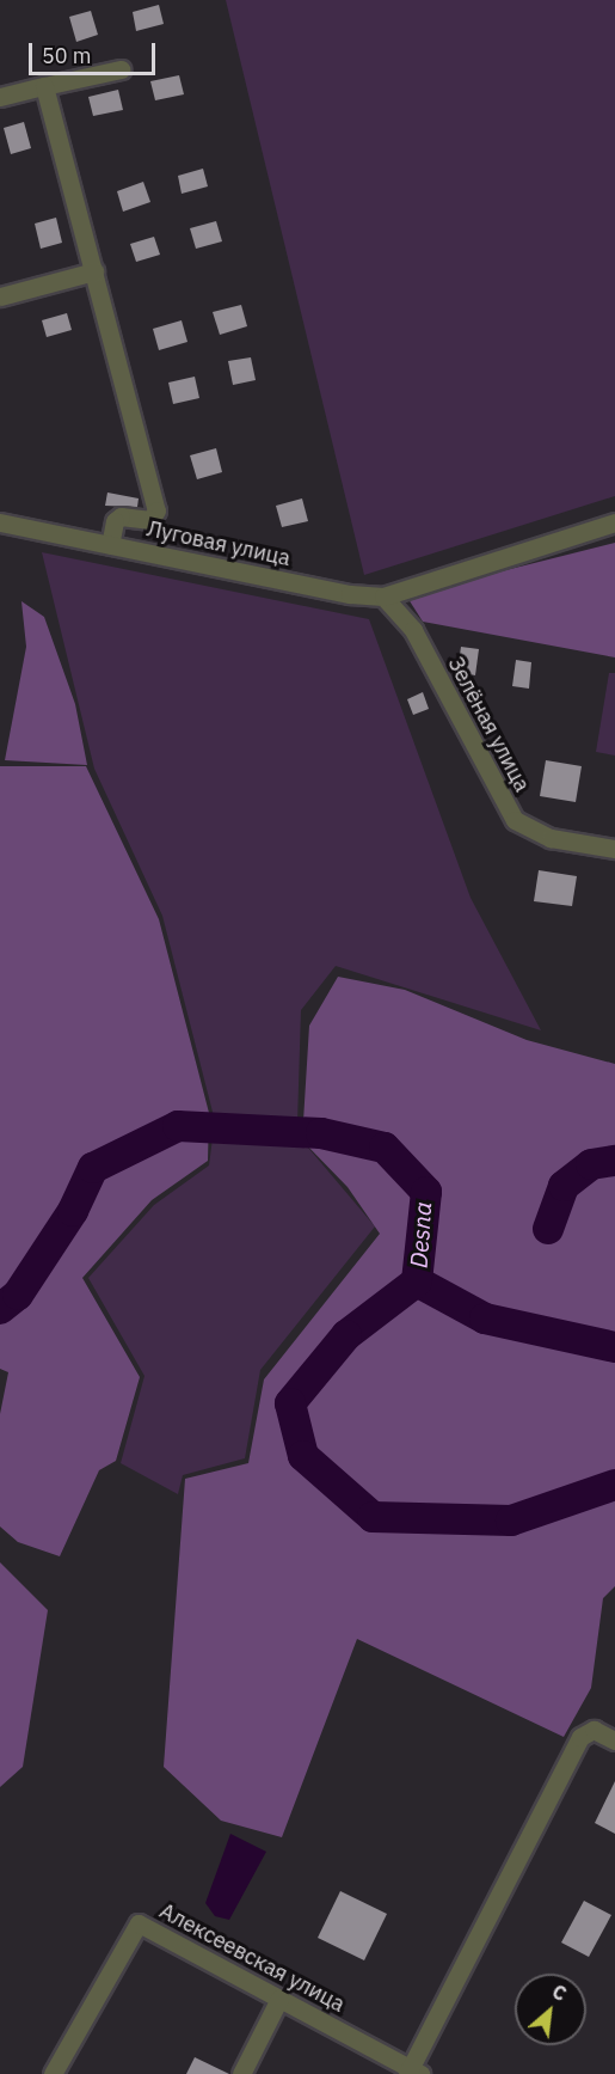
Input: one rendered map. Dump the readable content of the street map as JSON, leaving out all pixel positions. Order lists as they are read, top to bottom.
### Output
{
  "streets": {
    "street": ["Луговая улица", "Зелёная улица", "Алексеевская улица"]
  },
  "crossings": [
    ["Луговая улица", "Зелёная улица"]
  ],
  "water": ["Desna"],
  "scale_bar": "50 m",
  "north": "top right"
}
